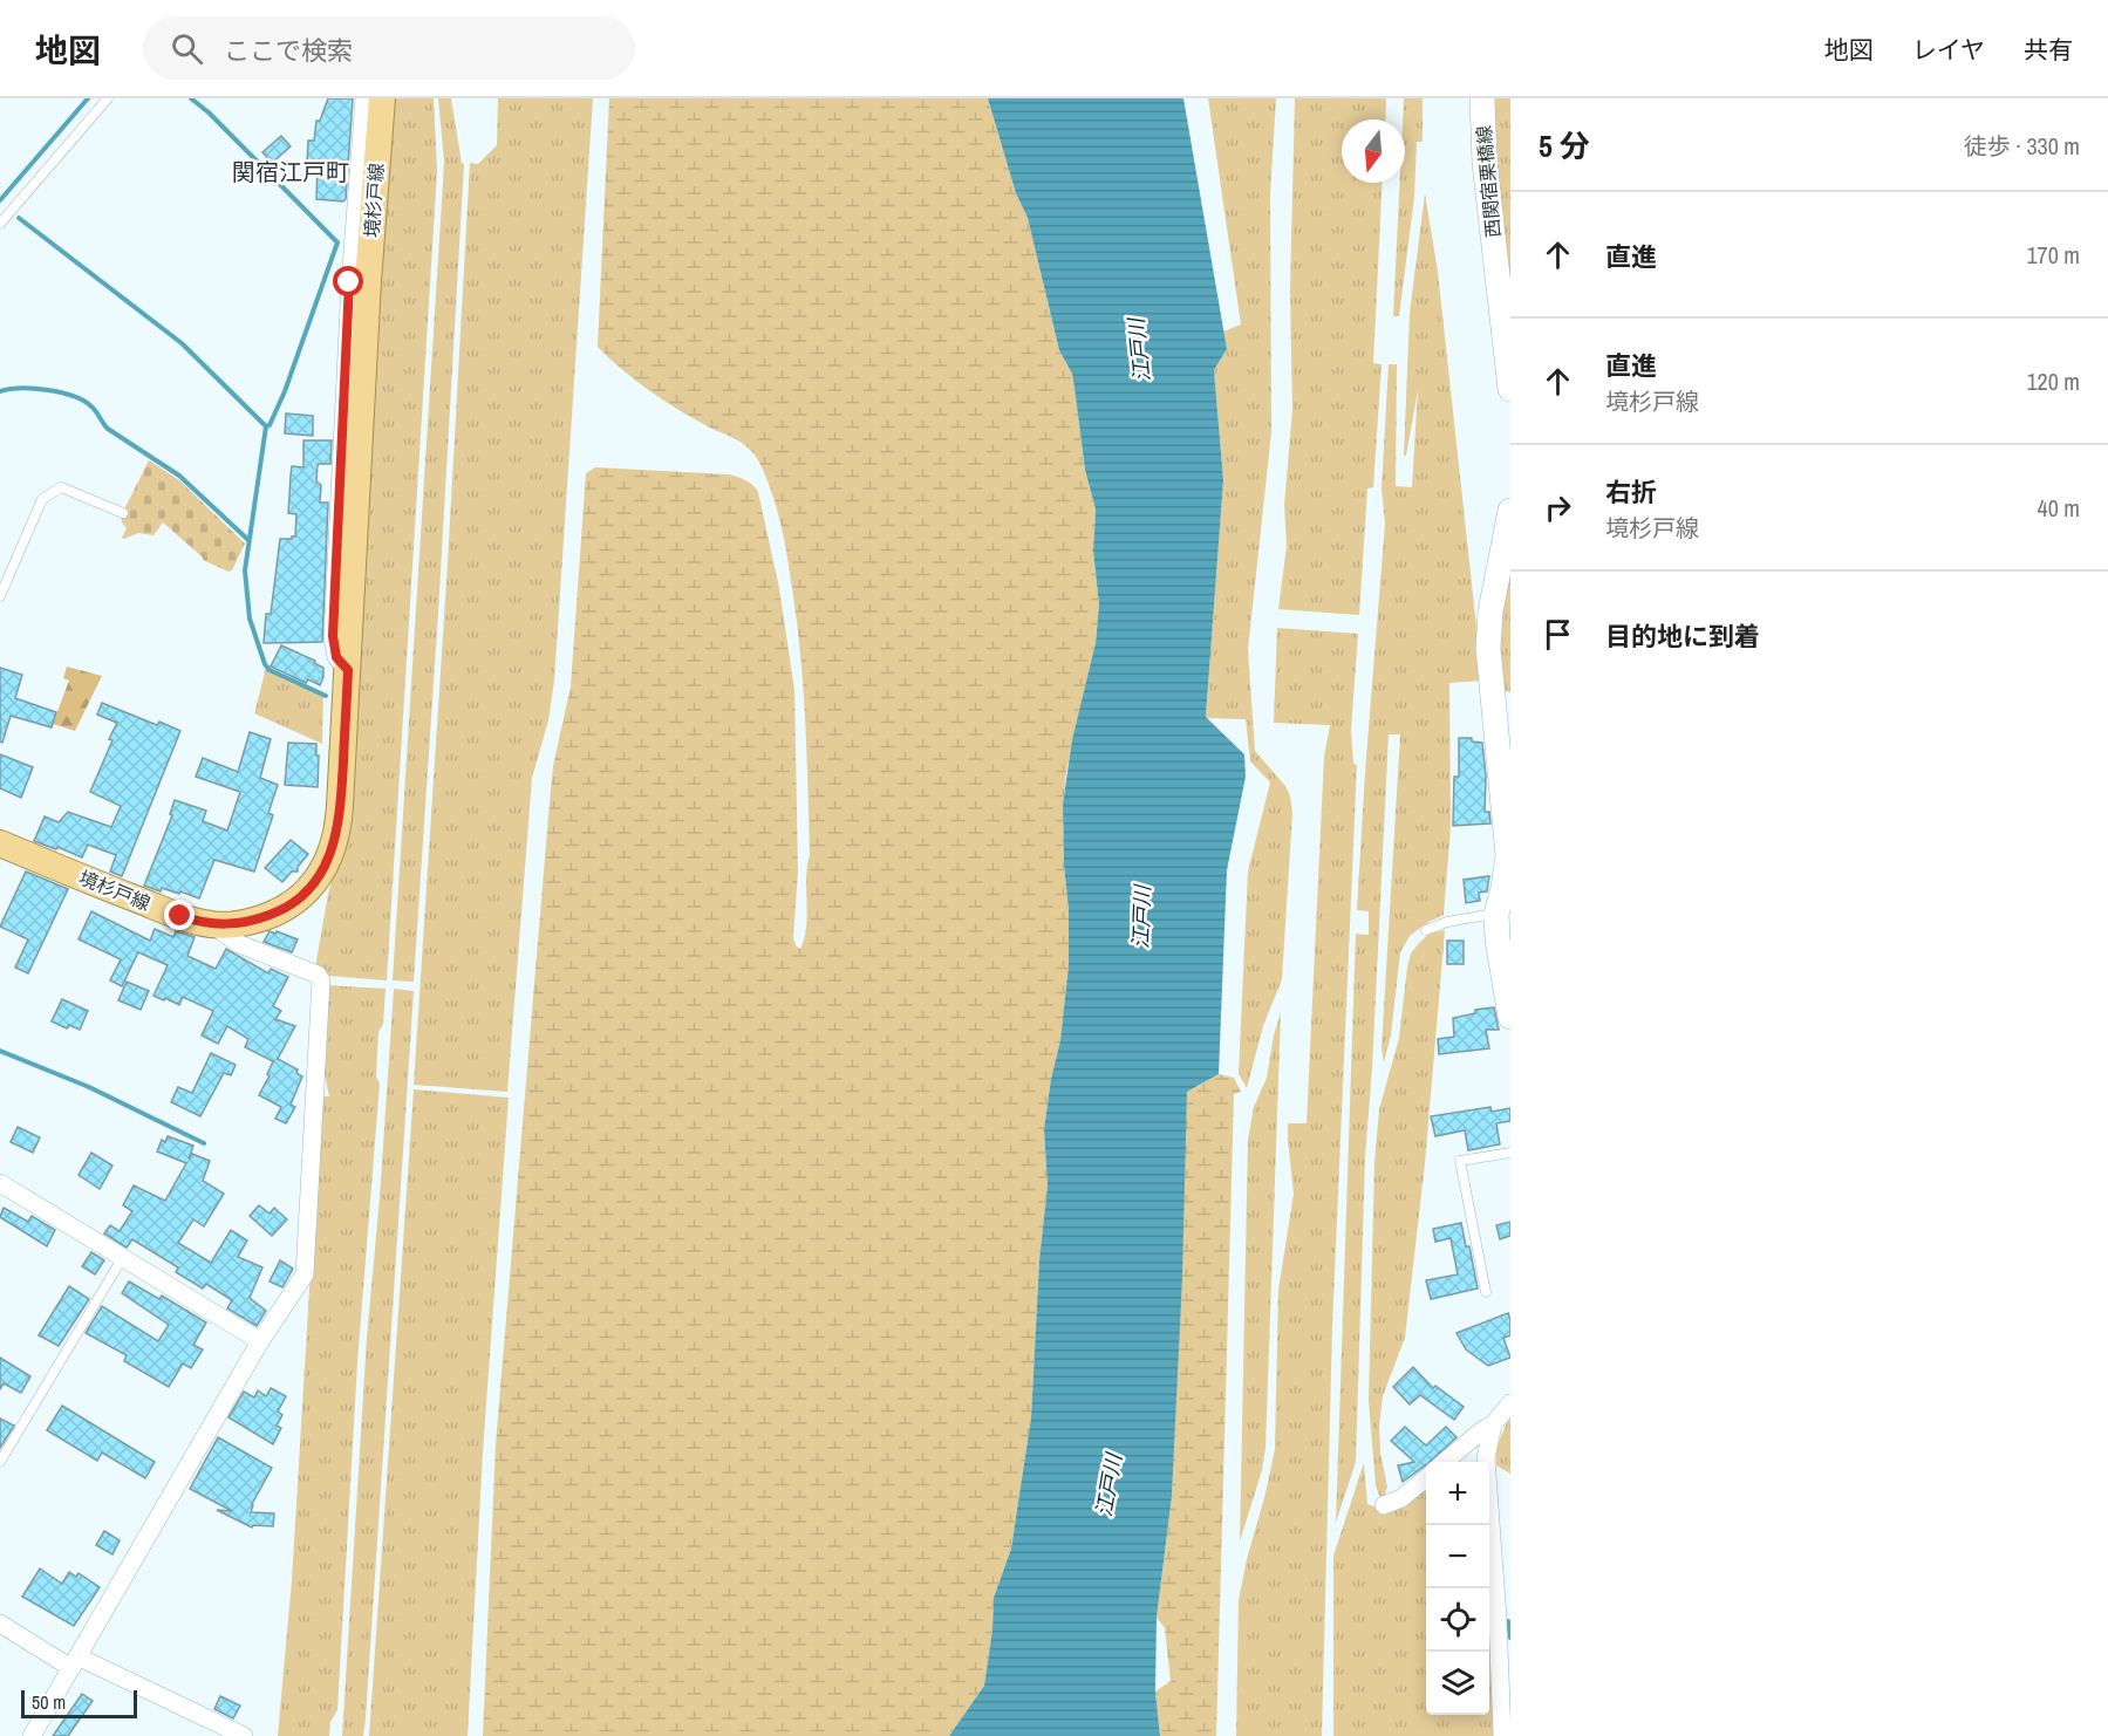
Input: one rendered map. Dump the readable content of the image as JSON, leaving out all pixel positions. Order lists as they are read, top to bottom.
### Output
{
  "streets": {
    "main road": ["西関宿栗橋線", "境杉戸線"]
  },
  "districts": ["関宿江戸町"],
  "water": ["江戸川"],
  "scale_bar": "50 m",
  "north": "bottom",
  "page": {
    "header": "地図",
    "search": "ここで検索",
    "nav": ["地図", "レイヤ", "共有"],
    "heading": ["5 分", "徒歩 · 330 m"],
    "list": [
      ["直進", "170 m"],
      ["直進", "境杉戸線", "120 m"],
      ["右折", "境杉戸線", "40 m"],
      "目的地に到着"
    ],
    "map_buttons": ["+", "−"],
    "scale": "50 m"
  }
}
